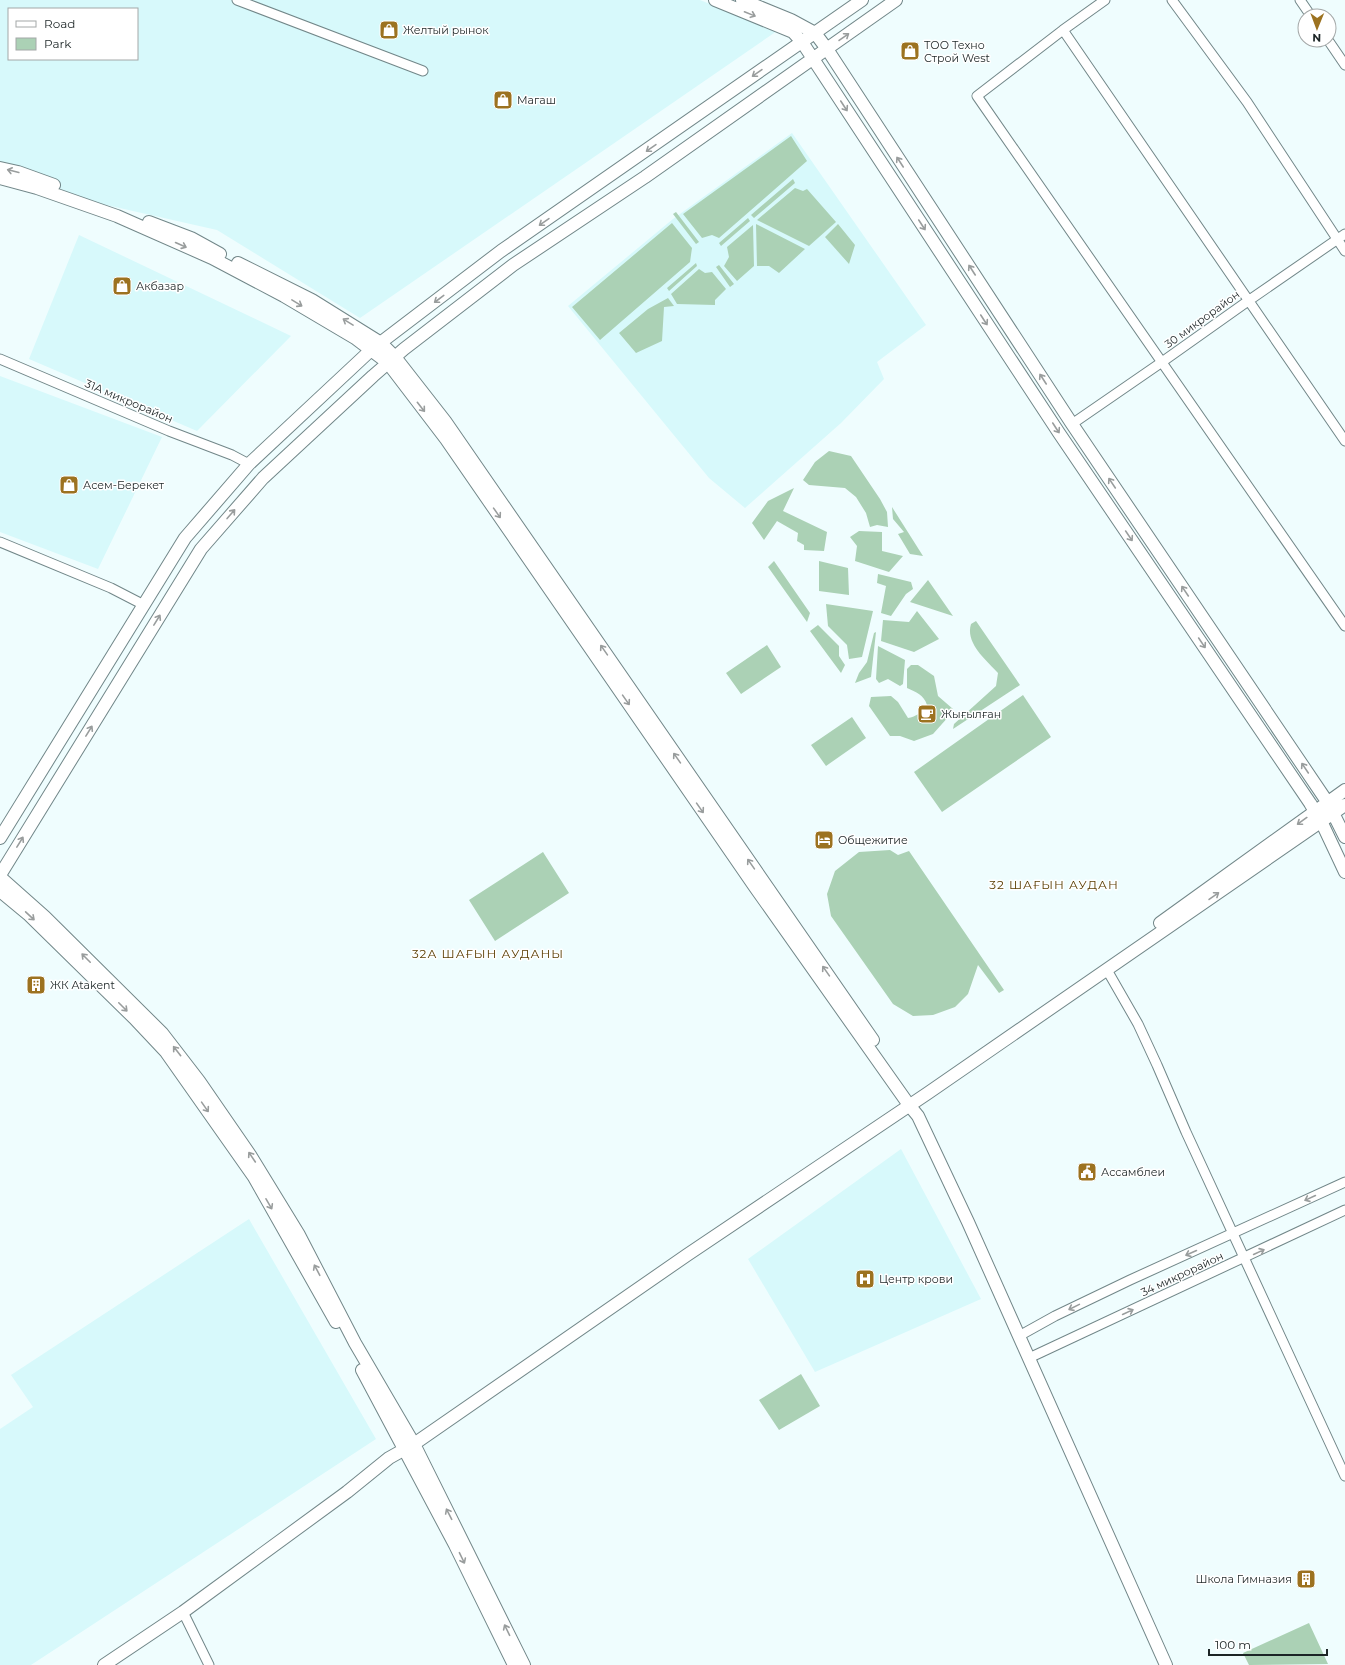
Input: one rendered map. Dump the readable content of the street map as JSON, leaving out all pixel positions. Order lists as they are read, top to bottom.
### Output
{
  "streets": {
    "street": ["30 микрорайон", "31А микрорайон", "34 микрорайон"]
  },
  "districts": ["32 ШАҒЫН АУДАН", "32А ШАҒЫН АУДАНЫ"],
  "places": {
    "shop": [
      "Желтый рынок",
      "ТОО Техно Строй West",
      "Магаш",
      "Акбазар",
      "Асем-Берекет"
    ],
    "cafe": ["Жығылған"],
    "hotel": ["Общежитие"],
    "building": ["ЖК Atakent", "Школа Гимназия"],
    "public building": ["Ассамблеи"],
    "hospital": ["Центр крови"]
  },
  "legend": ["Road", "Park"],
  "scale_bar": "100 m",
  "north": "bottom"
}
